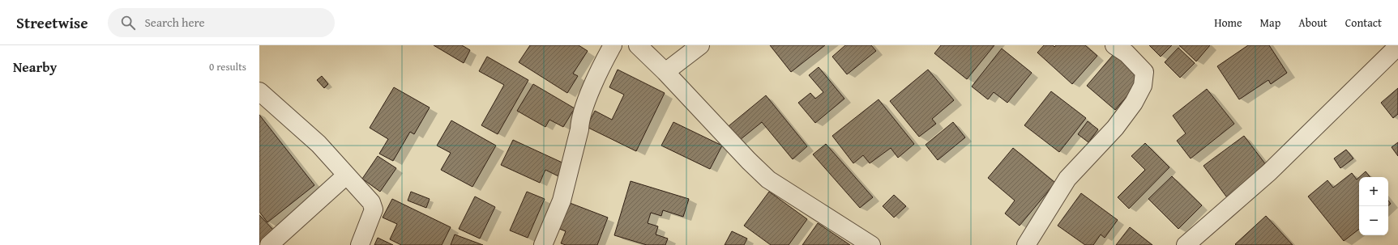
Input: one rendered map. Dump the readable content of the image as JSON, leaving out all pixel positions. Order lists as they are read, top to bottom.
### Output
{
  "page": {
    "header": "Streetwise",
    "search": "Search here",
    "nav": [
      "Home",
      "Map",
      "About",
      "Contact"
    ],
    "heading": ["Nearby", "0 results"],
    "map_buttons": ["+", "−"]
  }
}
